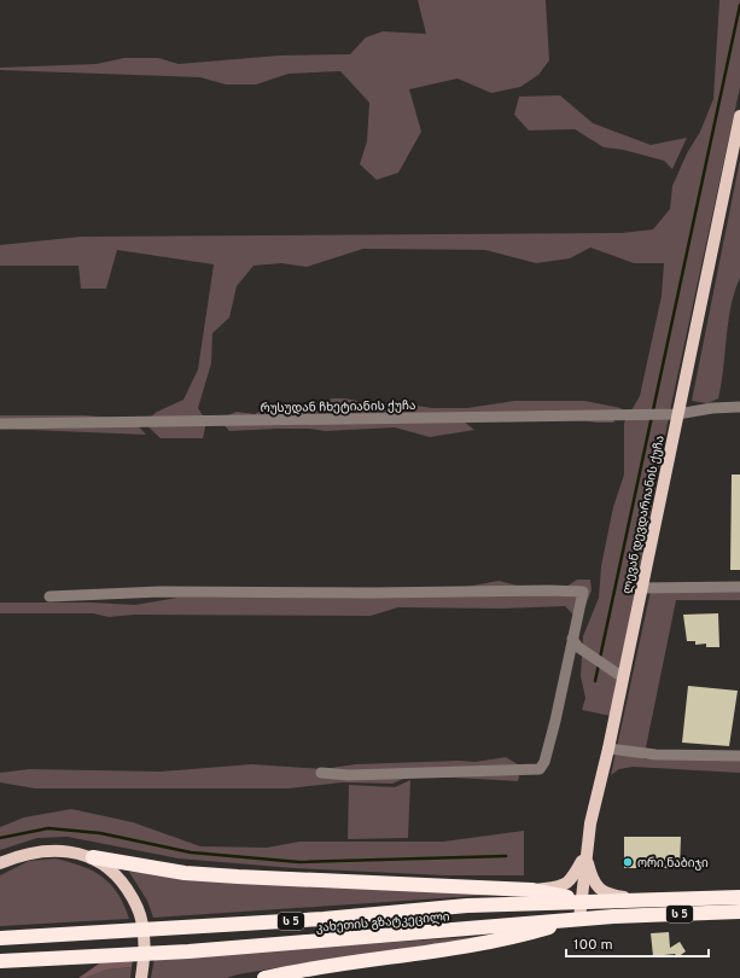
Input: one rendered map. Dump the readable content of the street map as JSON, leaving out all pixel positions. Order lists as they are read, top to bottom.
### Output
{
  "streets": {
    "highway": ["ს 5", "კახეთის გზატკეცილი"],
    "main road": ["ლევან დევდარიანის ქუჩა"],
    "street": ["რუსუდან ჩხეტიანის ქუჩა"]
  },
  "crossings": [
    ["რუსუდან ჩხეტიანის ქუჩა", "ლევან დევდარიანის ქუჩა"],
    ["ლევან დევდარიანის ქუჩა", "კახეთის გზატკეცილი"]
  ],
  "places": ["ორი ნაბიჯი"],
  "scale_bar": "100 m"
}
